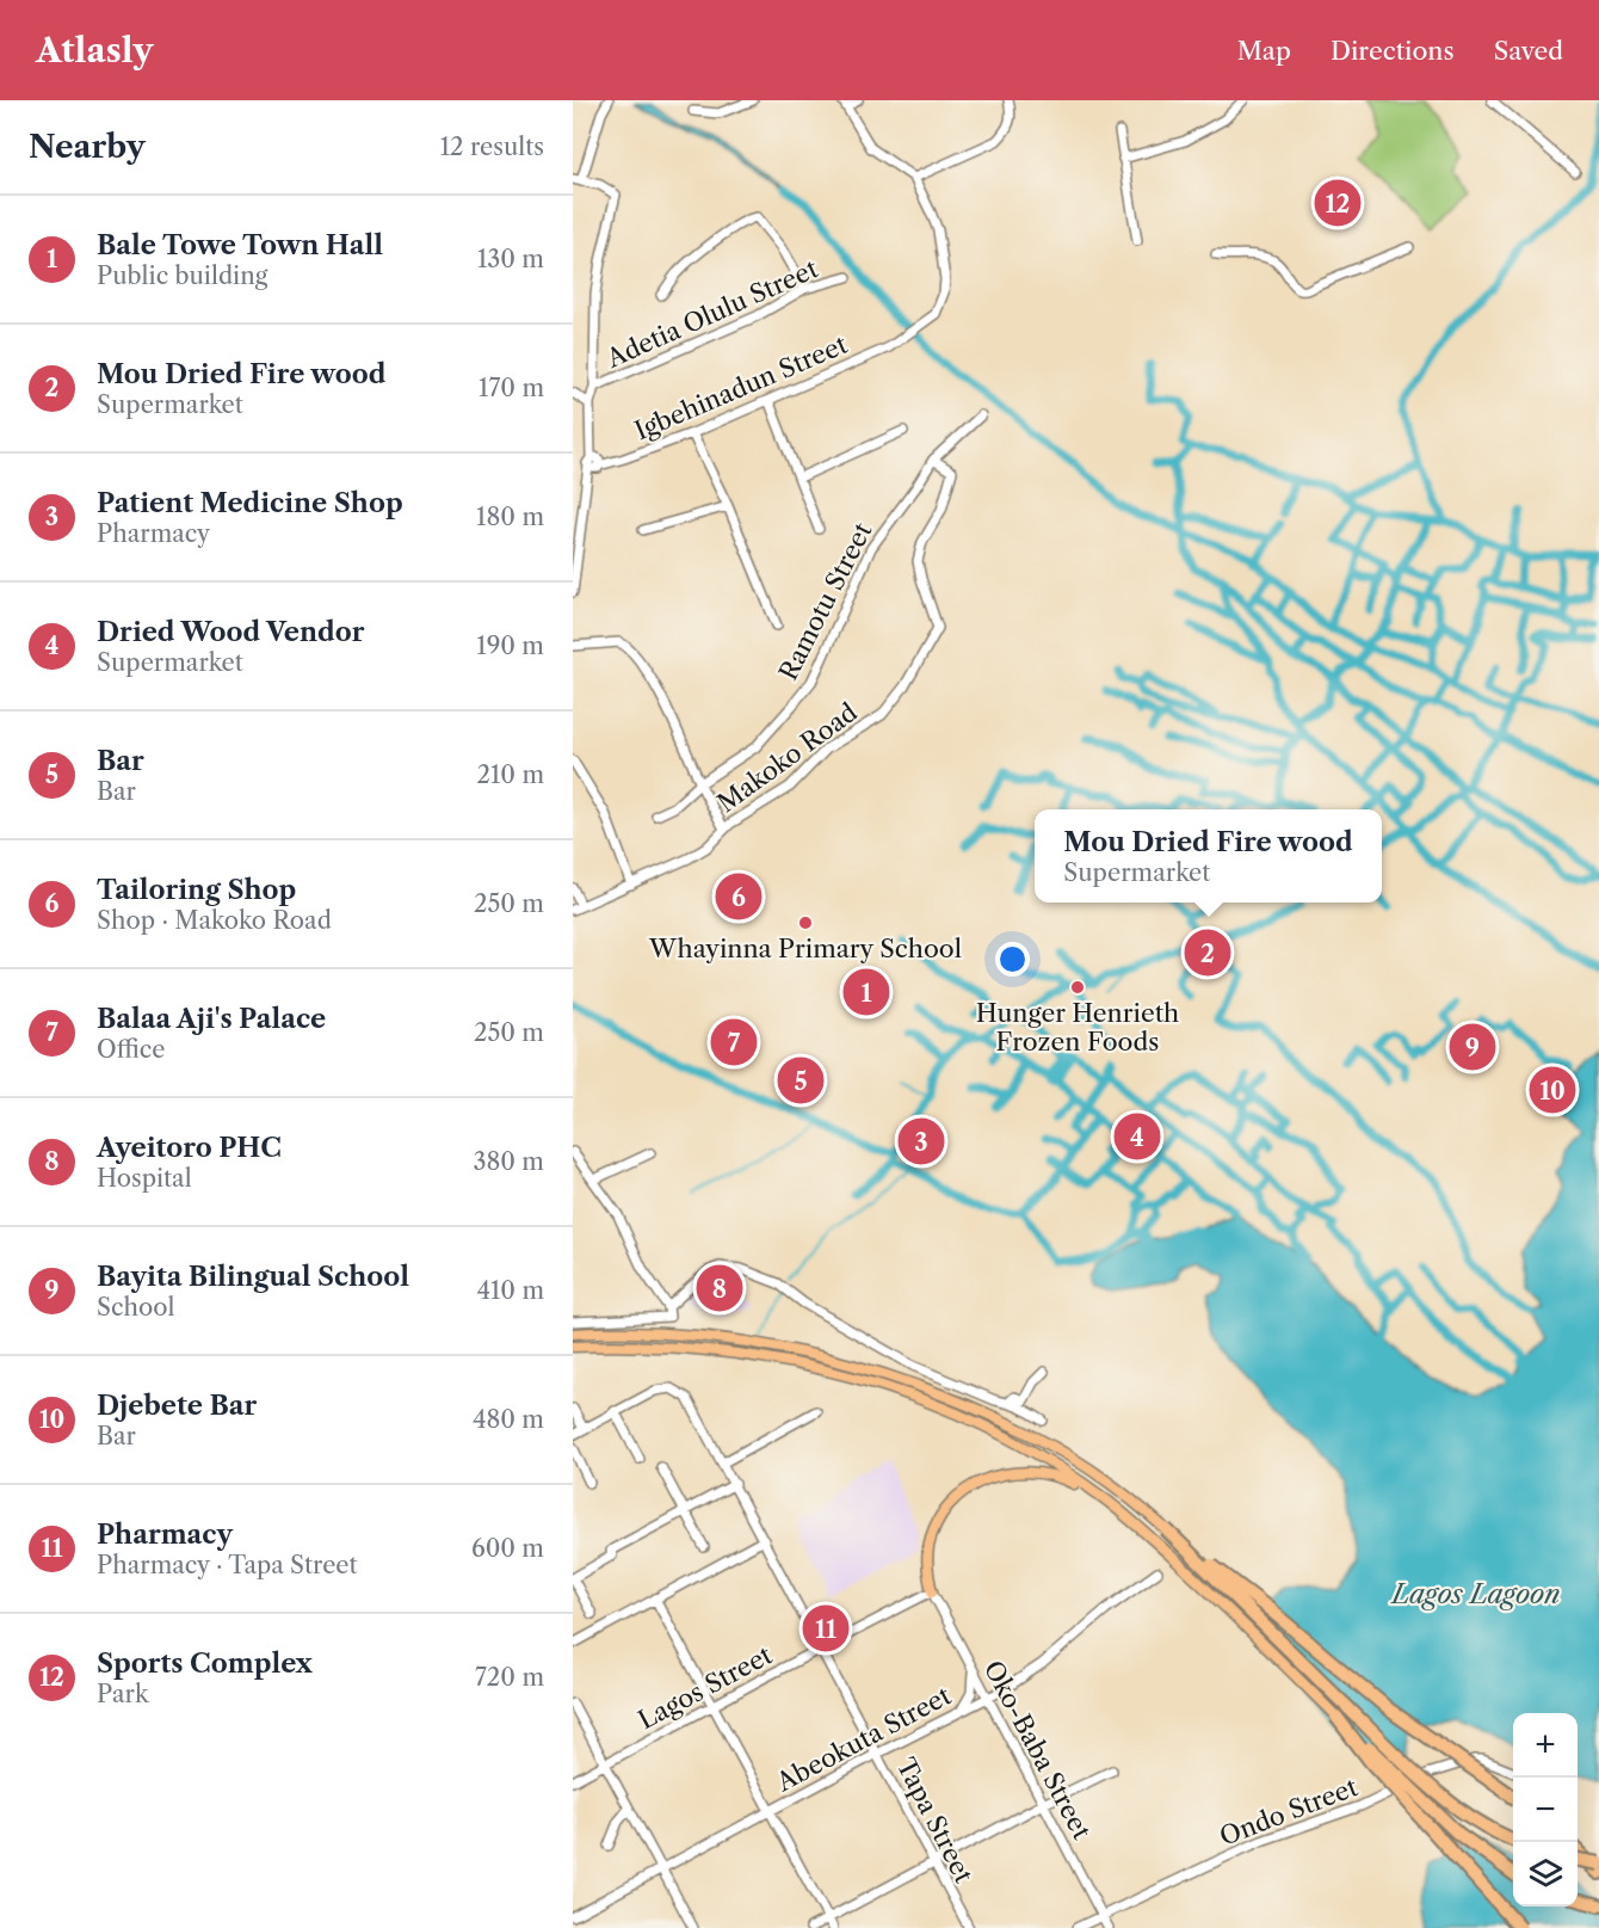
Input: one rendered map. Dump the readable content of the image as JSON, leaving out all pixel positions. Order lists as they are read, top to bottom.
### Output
{
  "streets": {
    "street": [
      "Adetia Olulu Street",
      "Igbehinadun Street",
      "Ramotu Street",
      "Makoko Road",
      "Lagos Street",
      "Abeokuta Street",
      "Oko-Baba Street",
      "Ondo Street",
      "Tapa Street"
    ]
  },
  "crossings": [
    ["Ramotu Street", "Makoko Road"],
    ["Lagos Street", "Oko-Baba Street"],
    ["Lagos Street", "Tapa Street"],
    ["Abeokuta Street", "Oko-Baba Street"],
    ["Abeokuta Street", "Tapa Street"],
    ["Oko-Baba Street", "Ondo Street"]
  ],
  "water": ["Lagos Lagoon"],
  "places": ["Whayinna Primary School", "Hunger Henrieth Frozen Foods"],
  "page": {
    "header": "Atlasly",
    "nav": ["Map", "Directions", "Saved"],
    "heading": ["Nearby", "12 results"],
    "pins": [
      "12",
      "6",
      "2",
      "1",
      "7",
      "9",
      "5",
      "10",
      "4",
      "3",
      "8",
      "11"
    ],
    "list": [
      {
        "mark": "1",
        "name": "Bale Towe Town Hall",
        "note": "Public building",
        "value": "130 m"
      },
      {
        "mark": "2",
        "name": "Mou Dried Fire wood",
        "note": "Supermarket",
        "value": "170 m"
      },
      {
        "mark": "3",
        "name": "Patient Medicine Shop",
        "note": "Pharmacy",
        "value": "180 m"
      },
      {
        "mark": "4",
        "name": "Dried Wood Vendor",
        "note": "Supermarket",
        "value": "190 m"
      },
      {
        "mark": "5",
        "name": "Bar",
        "note": "Bar",
        "value": "210 m"
      },
      {
        "mark": "6",
        "name": "Tailoring Shop",
        "note": "Shop · Makoko Road",
        "value": "250 m"
      },
      {
        "mark": "7",
        "name": "Balaa Aji's Palace",
        "note": "Office",
        "value": "250 m"
      },
      {
        "mark": "8",
        "name": "Ayeitoro PHC",
        "note": "Hospital",
        "value": "380 m"
      },
      {
        "mark": "9",
        "name": "Bayita Bilingual School",
        "note": "School",
        "value": "410 m"
      },
      {
        "mark": "10",
        "name": "Djebete Bar",
        "note": "Bar",
        "value": "480 m"
      },
      {
        "mark": "11",
        "name": "Pharmacy",
        "note": "Pharmacy · Tapa Street",
        "value": "600 m"
      },
      {
        "mark": "12",
        "name": "Sports Complex",
        "note": "Park",
        "value": "720 m"
      }
    ],
    "popup": ["Mou Dried Fire wood", "Supermarket"],
    "map_buttons": ["+", "−"]
  }
}
